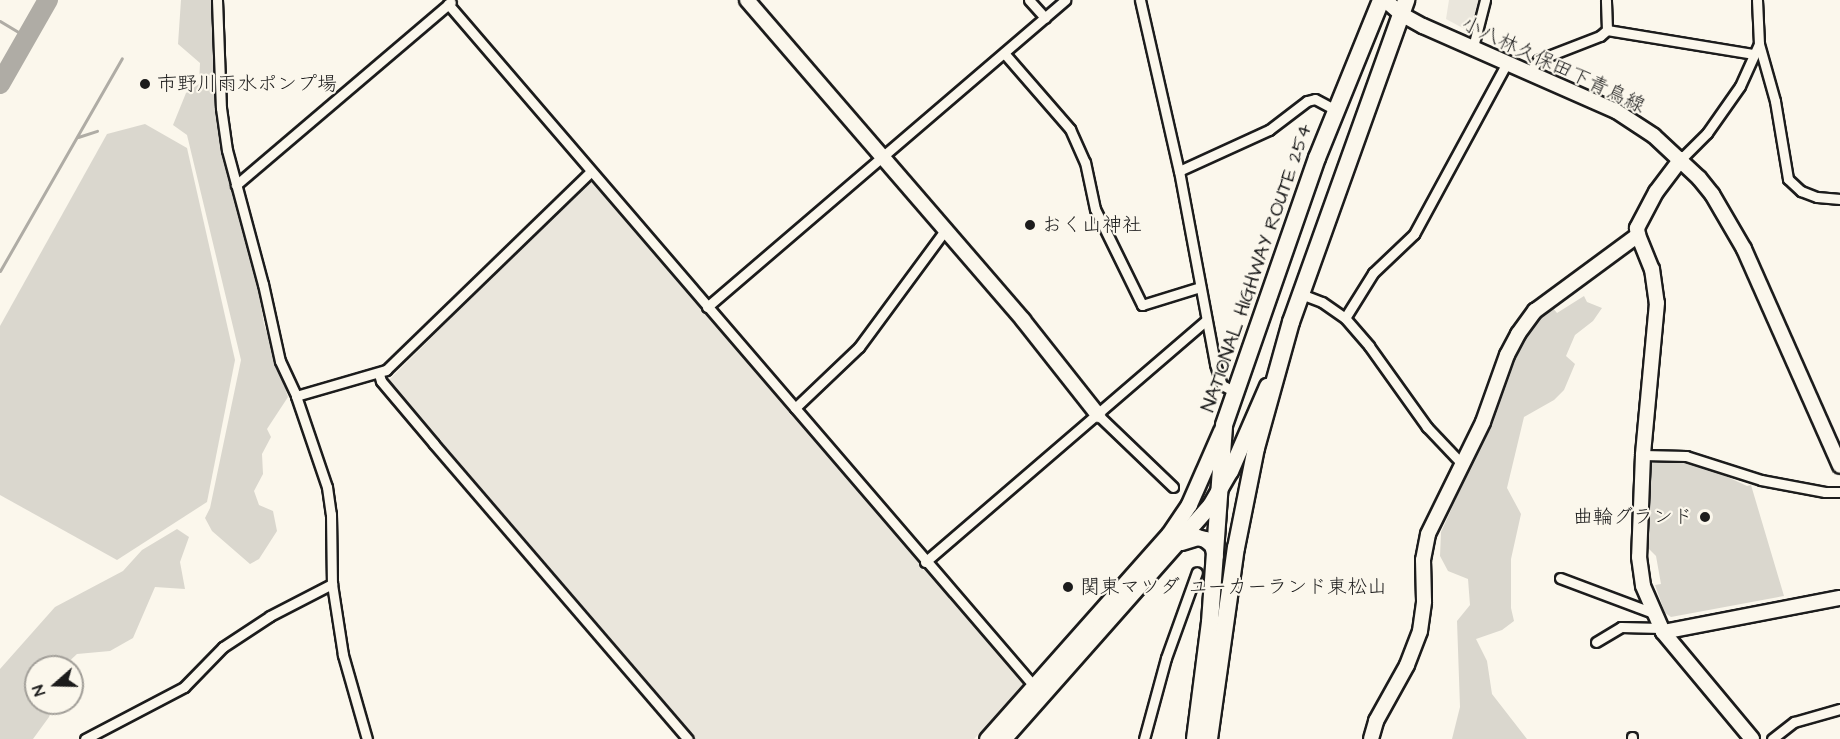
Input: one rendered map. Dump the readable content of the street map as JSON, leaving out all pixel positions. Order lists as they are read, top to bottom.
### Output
{
  "streets": {
    "highway": ["NATIONAL HIGHWAY ROUTE 254"],
    "street": ["小八林久保田下青鳥線"]
  },
  "crossings": [
    ["小八林久保田下青鳥線", "NATIONAL HIGHWAY ROUTE 254"]
  ],
  "places": [
    "市野川雨水ポンプ場",
    "おく山神社",
    "曲輪グランド",
    "関東マツダ ユーカーランド東松山"
  ],
  "north": "left"
}
